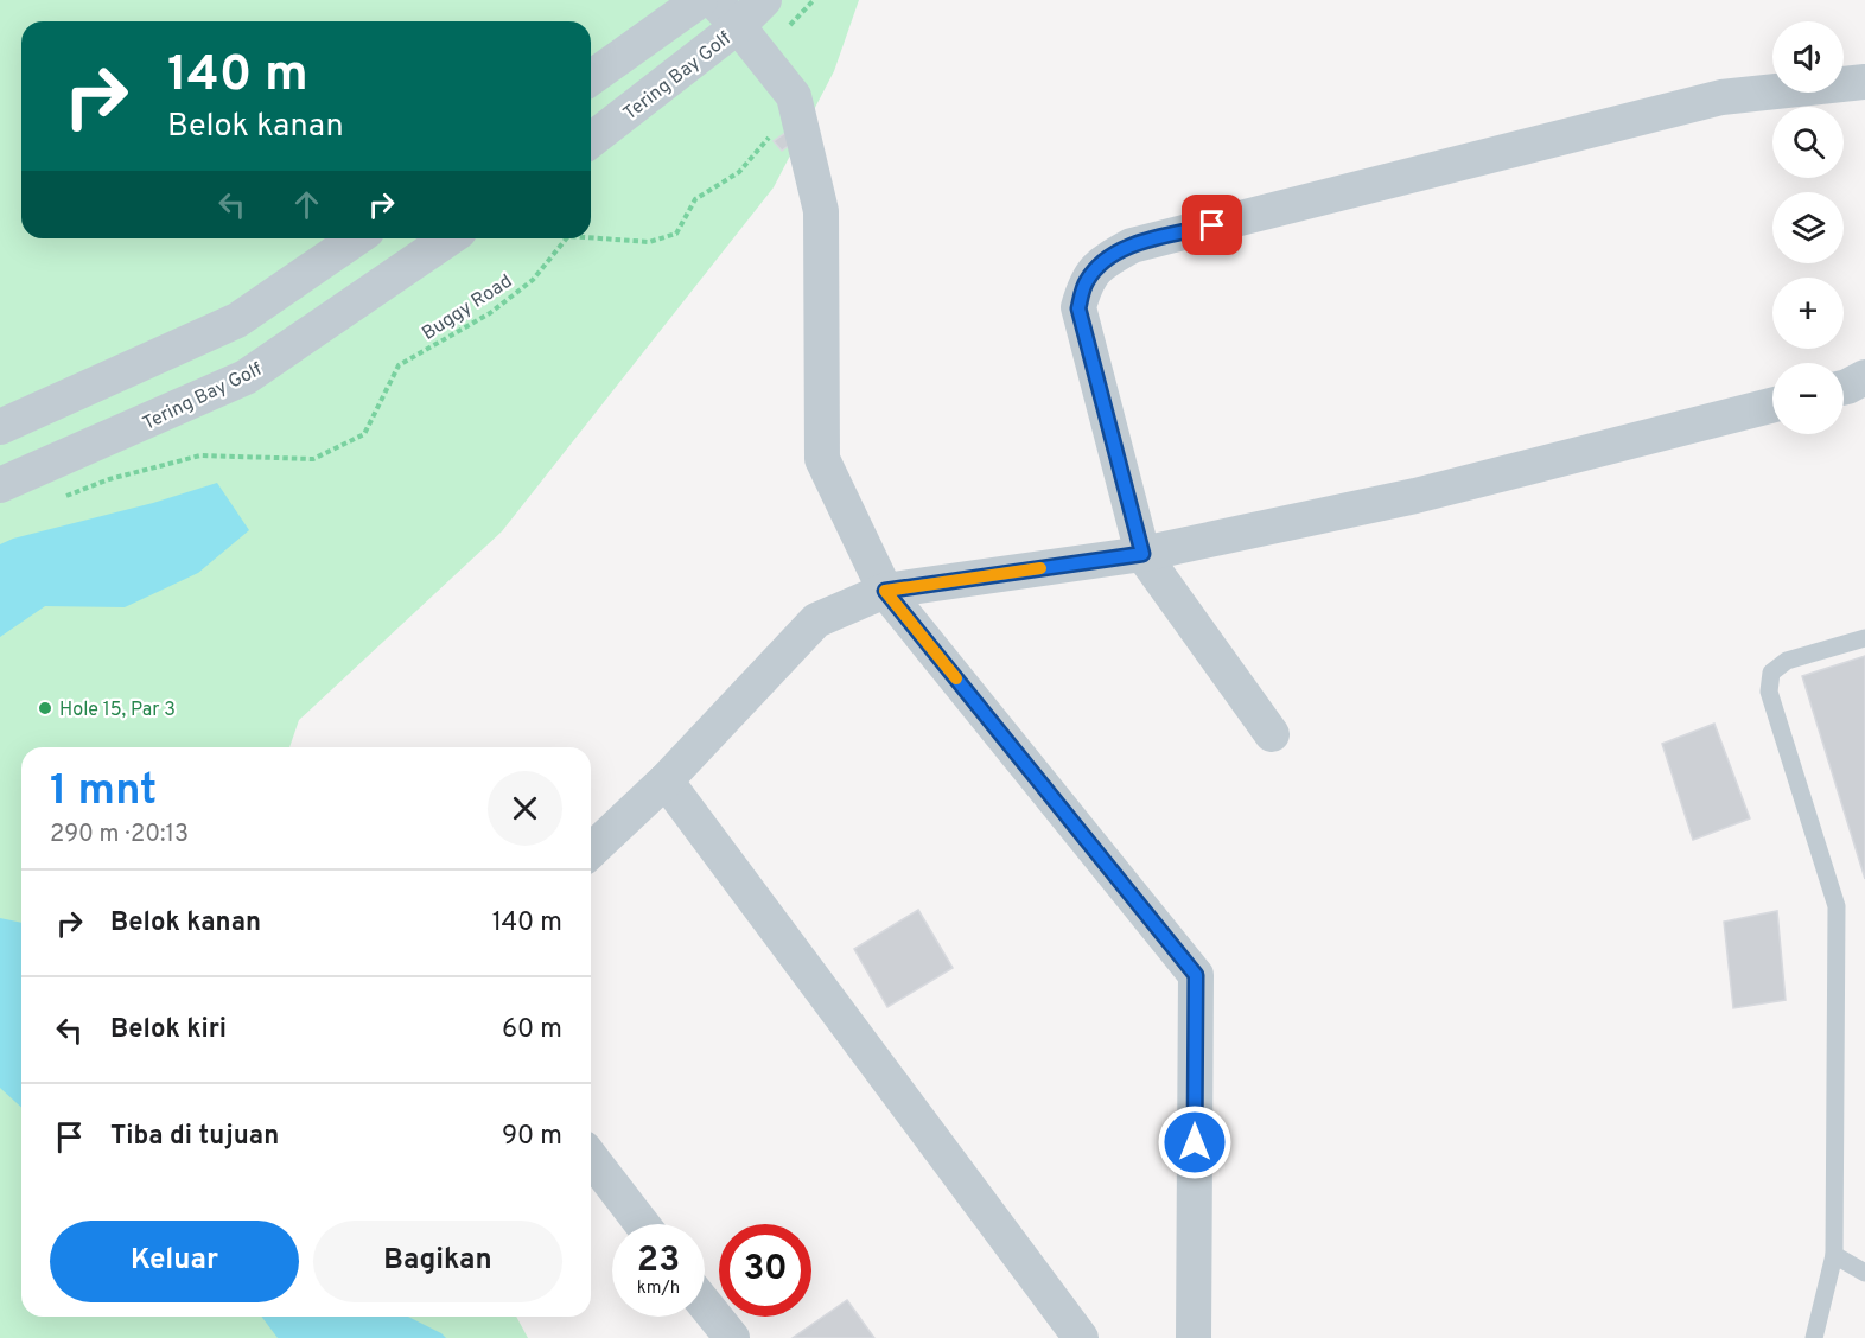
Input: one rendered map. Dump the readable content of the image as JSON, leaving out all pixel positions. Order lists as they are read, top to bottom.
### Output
{
  "streets": {
    "street": ["Tering Bay Golf"],
    "path": ["Buggy Road"]
  },
  "places": ["Hole 15, Par 3"],
  "page": {
    "map_buttons": ["+", "−"],
    "turn": ["140 m", "Belok kanan"],
    "heading": ["1 mnt", "290 m · 20:13"],
    "list": [
      {
        "name": "Belok kanan",
        "value": "140 m"
      },
      {
        "name": "Belok kiri",
        "value": "60 m"
      },
      {
        "name": "Tiba di tujuan",
        "value": "90 m"
      }
    ],
    "buttons": ["Keluar", "Bagikan"],
    "speed": "23 km/h",
    "limit": "30"
  }
}
